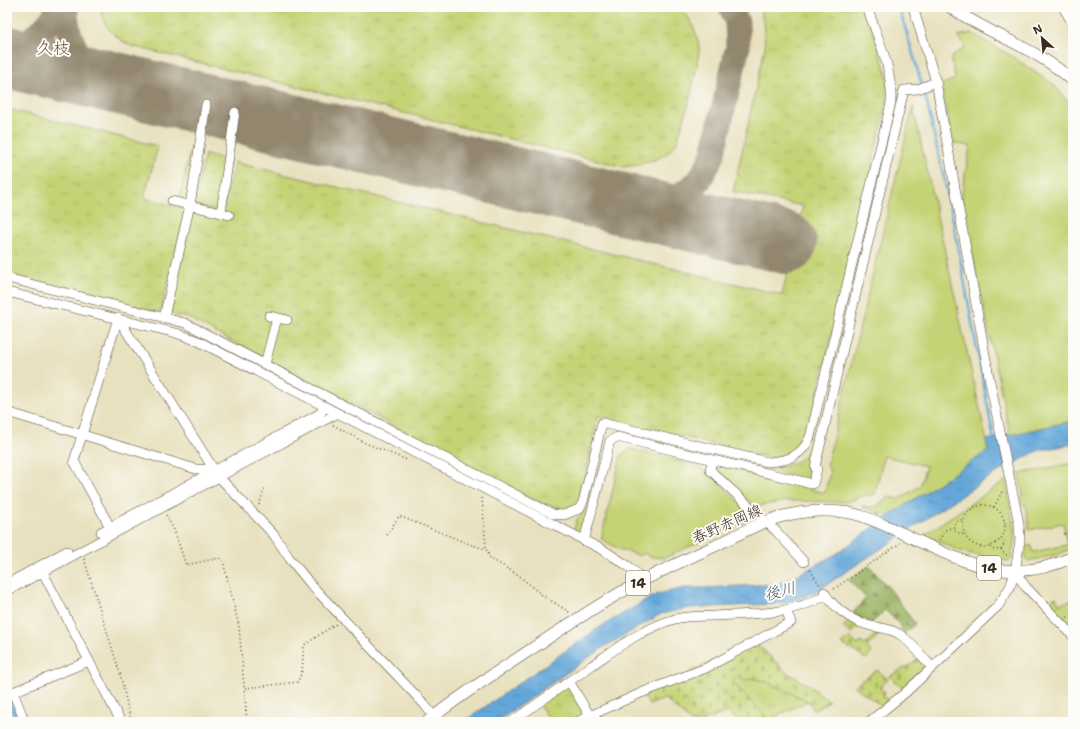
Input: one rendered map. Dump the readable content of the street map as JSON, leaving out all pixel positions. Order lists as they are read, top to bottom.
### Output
{
  "streets": {
    "main road": ["春野赤岡線", "14"]
  },
  "districts": ["久枝"],
  "water": ["後川"],
  "north": "top left"
}
